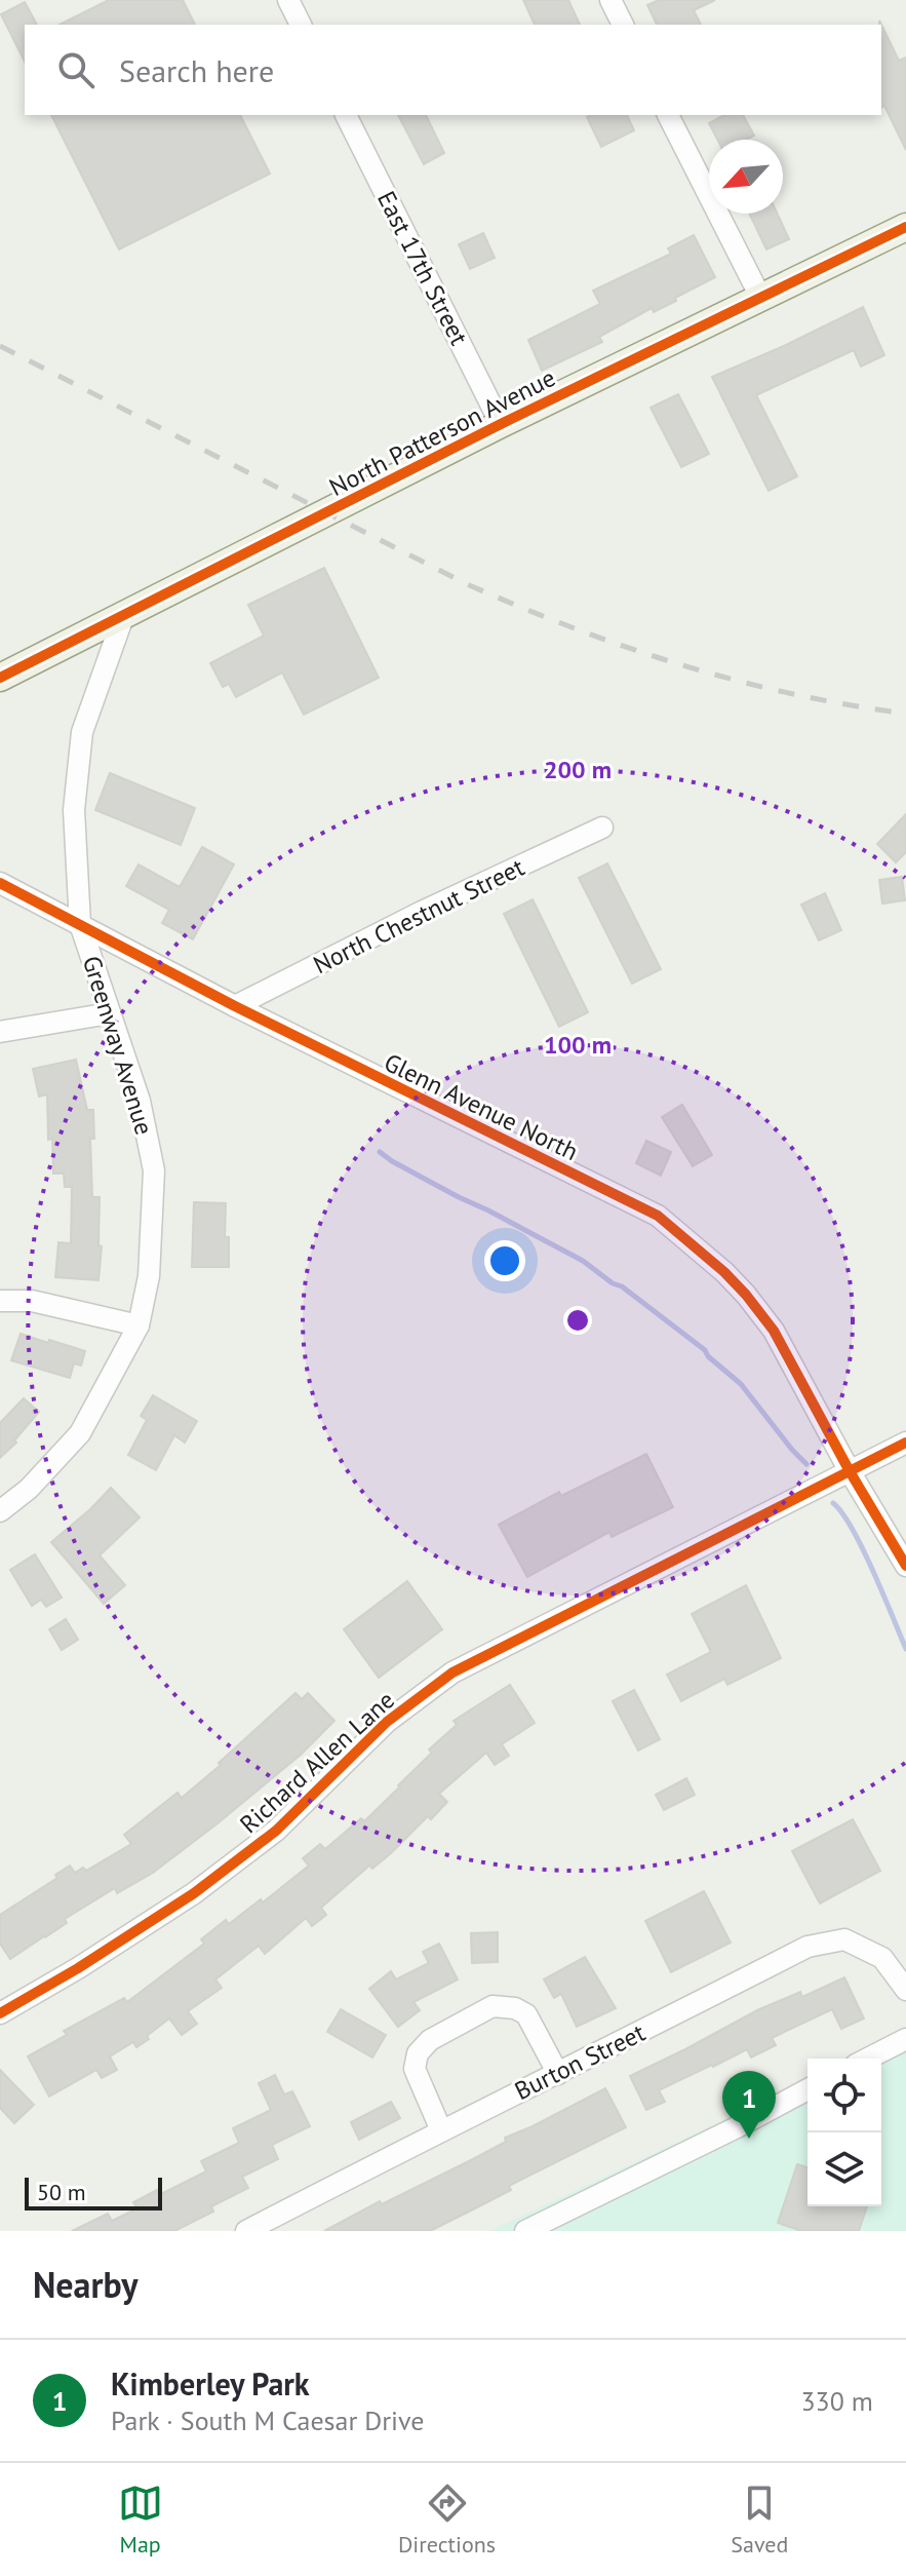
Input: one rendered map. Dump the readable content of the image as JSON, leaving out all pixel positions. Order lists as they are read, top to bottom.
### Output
{
  "streets": {
    "main road": ["North Patterson Avenue"],
    "street": [
      "East 17th Street",
      "North Chestnut Street",
      "Greenway Avenue",
      "Glenn Avenue North",
      "Richard Allen Lane",
      "Burton Street"
    ]
  },
  "crossings": [
    ["East 17th Street", "North Patterson Avenue"],
    ["North Patterson Avenue", "Greenway Avenue"],
    ["North Chestnut Street", "Glenn Avenue North"],
    ["Greenway Avenue", "Glenn Avenue North"],
    ["Glenn Avenue North", "Richard Allen Lane"]
  ],
  "scale_bar": "50 m",
  "north": "bottom left",
  "page": {
    "search": "Search here",
    "pins": "1",
    "scale": "50 m",
    "heading": "Nearby",
    "list": [
      {
        "mark": "1",
        "name": "Kimberley Park",
        "note": "Park · South M Caesar Drive",
        "value": "330 m"
      }
    ],
    "nav": ["Map", "Directions", "Saved"]
  },
  "rings": ["200 m", "100 m"]
}
